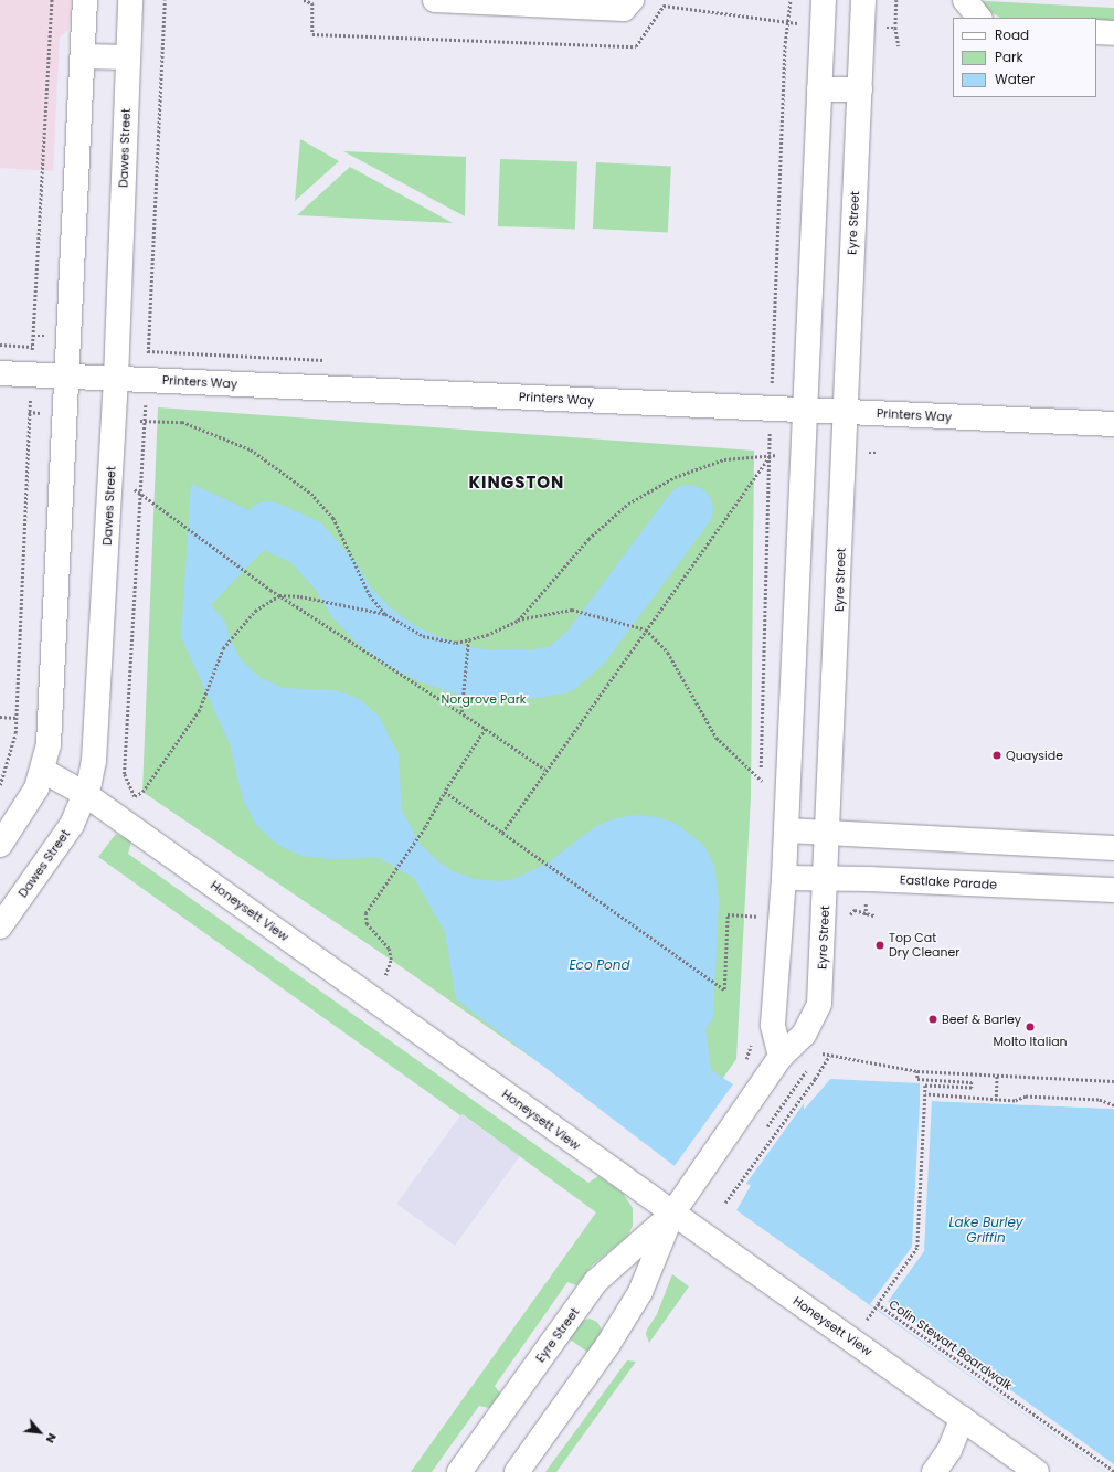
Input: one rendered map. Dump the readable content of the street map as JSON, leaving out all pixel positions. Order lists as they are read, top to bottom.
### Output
{
  "streets": {
    "street": [
      "Dawes Street",
      "Eyre Street",
      "Printers Way",
      "Eastlake Parade",
      "Honeysett View"
    ],
    "path": ["Colin Stewart Boardwalk"]
  },
  "crossings": [
    ["Dawes Street", "Printers Way"],
    ["Dawes Street", "Honeysett View"],
    ["Eyre Street", "Printers Way"],
    ["Eyre Street", "Eastlake Parade"],
    ["Eyre Street", "Honeysett View"]
  ],
  "districts": ["KINGSTON"],
  "water": ["Eco Pond", "Lake Burley Griffin"],
  "parks": ["Norgrove Park"],
  "places": [
    "Quayside",
    "Top Cat Dry Cleaner",
    "Beef & Barley",
    "Molto Italian"
  ],
  "legend": ["Road", "Park", "Water"],
  "north": "bottom right"
}
